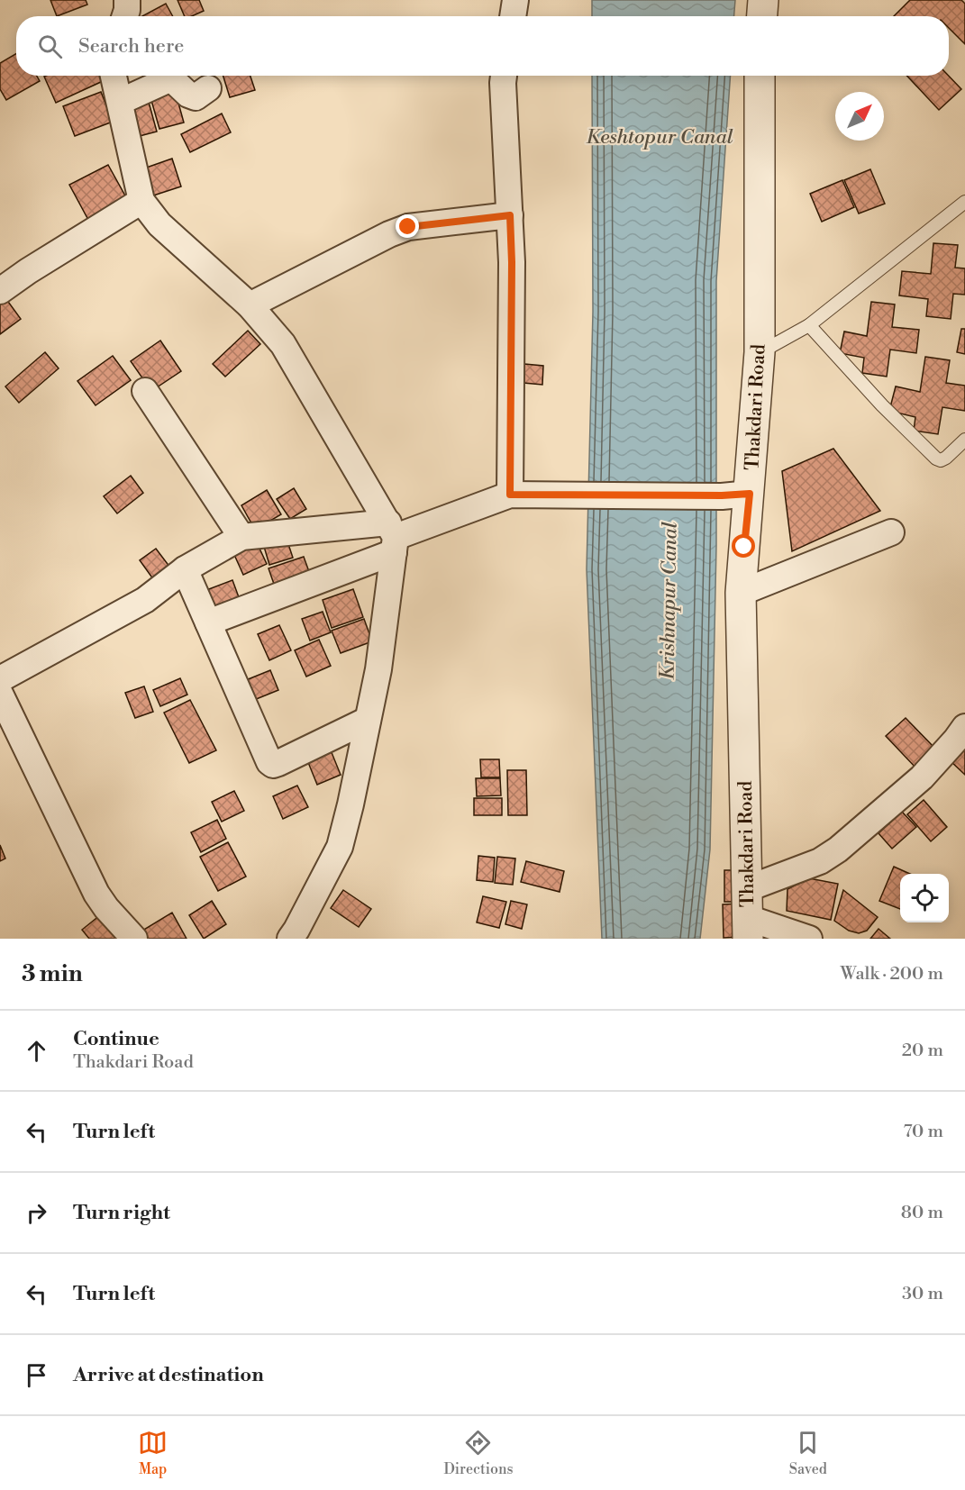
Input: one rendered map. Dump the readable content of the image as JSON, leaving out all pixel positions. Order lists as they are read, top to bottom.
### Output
{
  "streets": {
    "street": ["Thakdari Road"]
  },
  "water": ["Keshtopur Canal", "Krishnapur Canal"],
  "north": "top right",
  "page": {
    "search": "Search here",
    "heading": ["3 min", "Walk · 200 m"],
    "list": [
      ["Continue", "Thakdari Road", "20 m"],
      ["Turn left", "70 m"],
      ["Turn right", "80 m"],
      ["Turn left", "30 m"],
      "Arrive at destination"
    ],
    "nav": ["Map", "Directions", "Saved"]
  }
}
